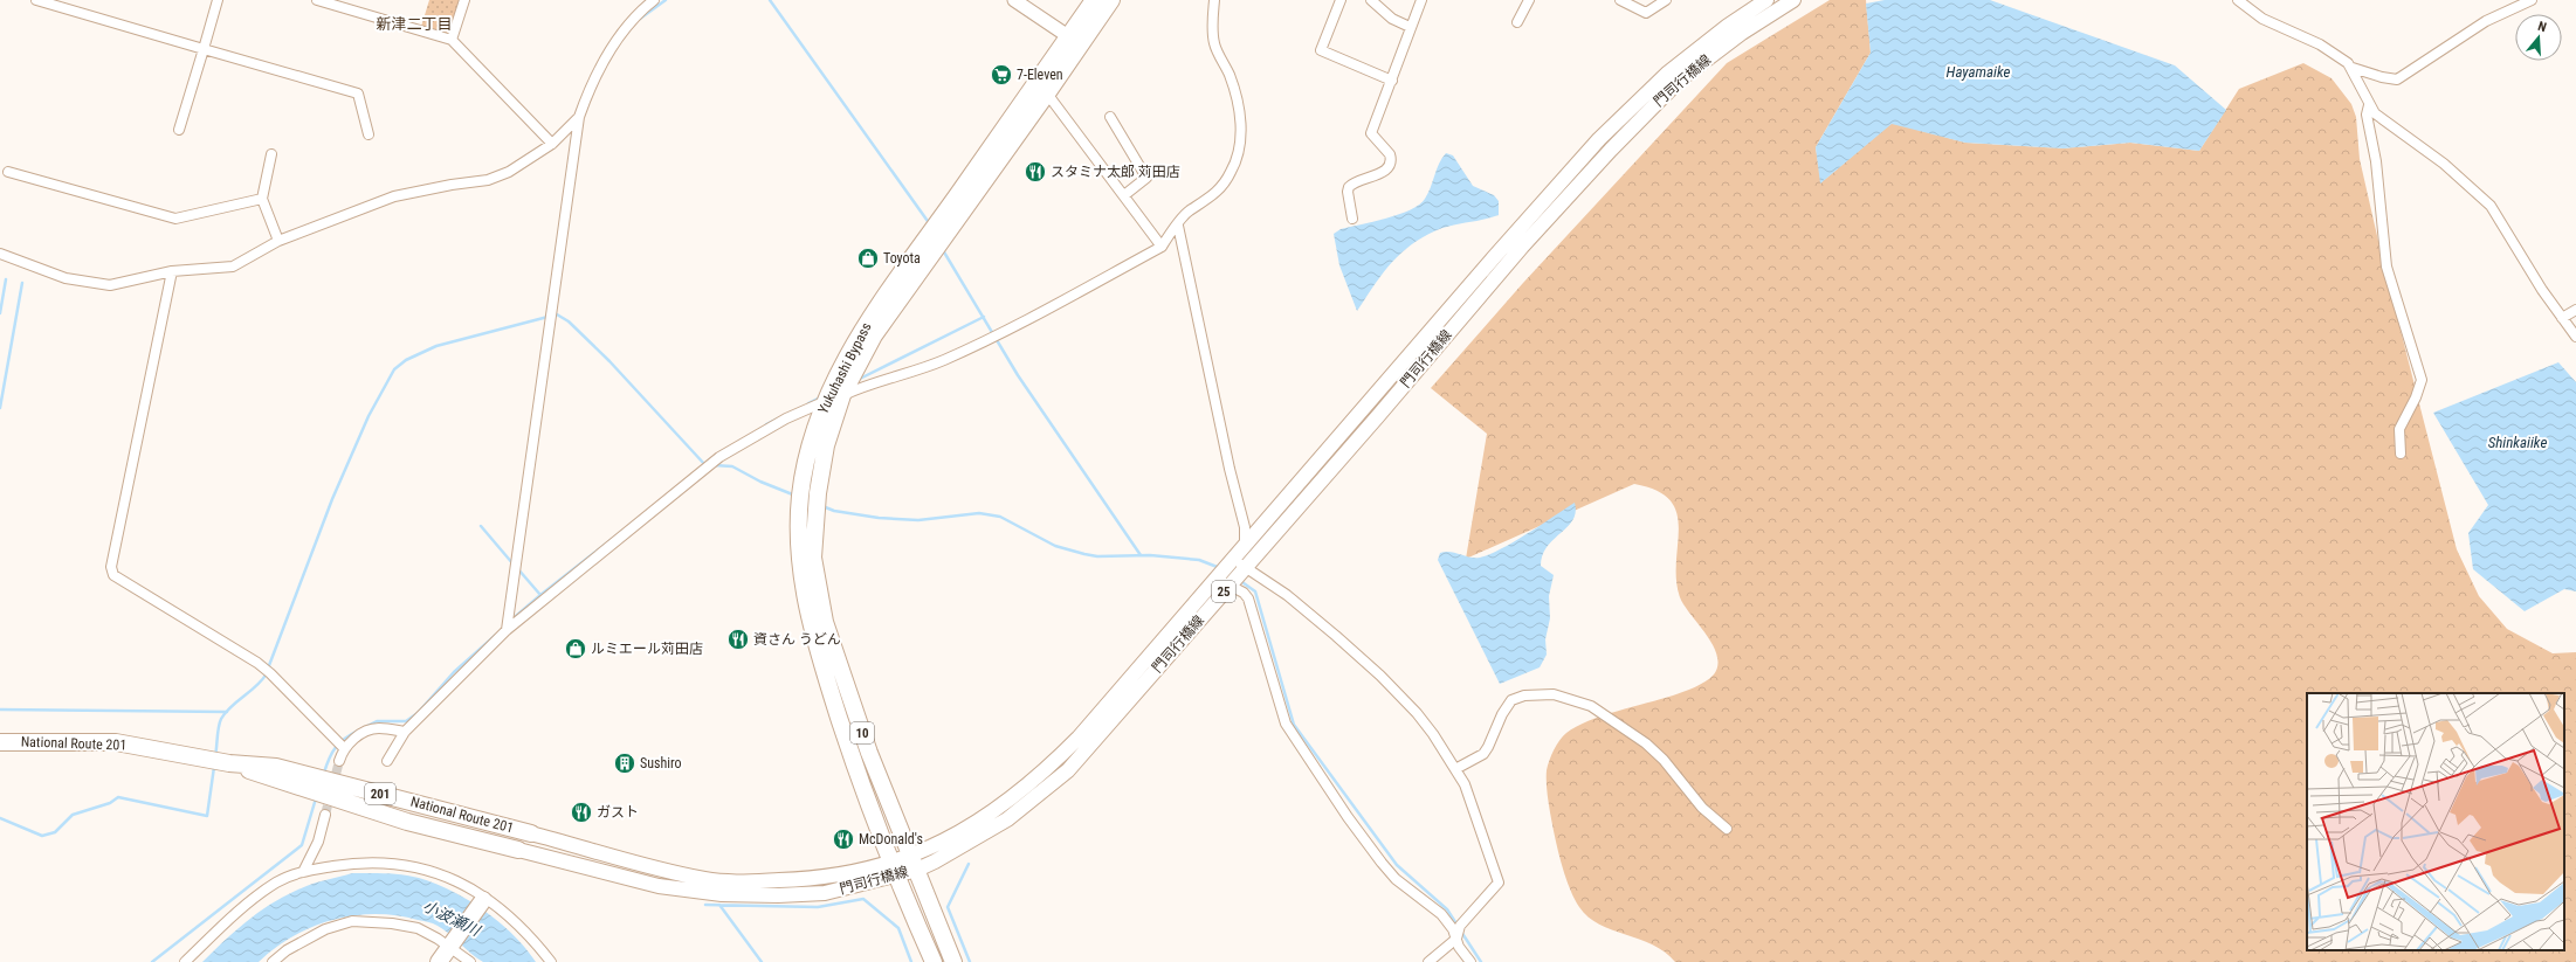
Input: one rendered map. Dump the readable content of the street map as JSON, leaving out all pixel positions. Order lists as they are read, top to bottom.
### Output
{
  "streets": {
    "highway": [
      "Yukuhashi Bypass",
      "10",
      "National Route 201",
      "201"
    ],
    "main road": ["門司行橋線", "25"]
  },
  "crossings": [
    ["門司行橋線", "Yukuhashi Bypass"],
    ["門司行橋線", "National Route 201"],
    ["Yukuhashi Bypass", "10"]
  ],
  "districts": ["新津二丁目"],
  "water": ["Hayamaike", "Shinkaiike", "小波瀬川"],
  "places": {
    "supermarket": ["7-Eleven"],
    "restaurant": [
      "スタミナ太郎 苅田店",
      "資さん うどん",
      "ガスト",
      "McDonald's"
    ],
    "shop": ["Toyota", "ルミエール苅田店"],
    "building": ["Sushiro"]
  },
  "north": "top"
}
